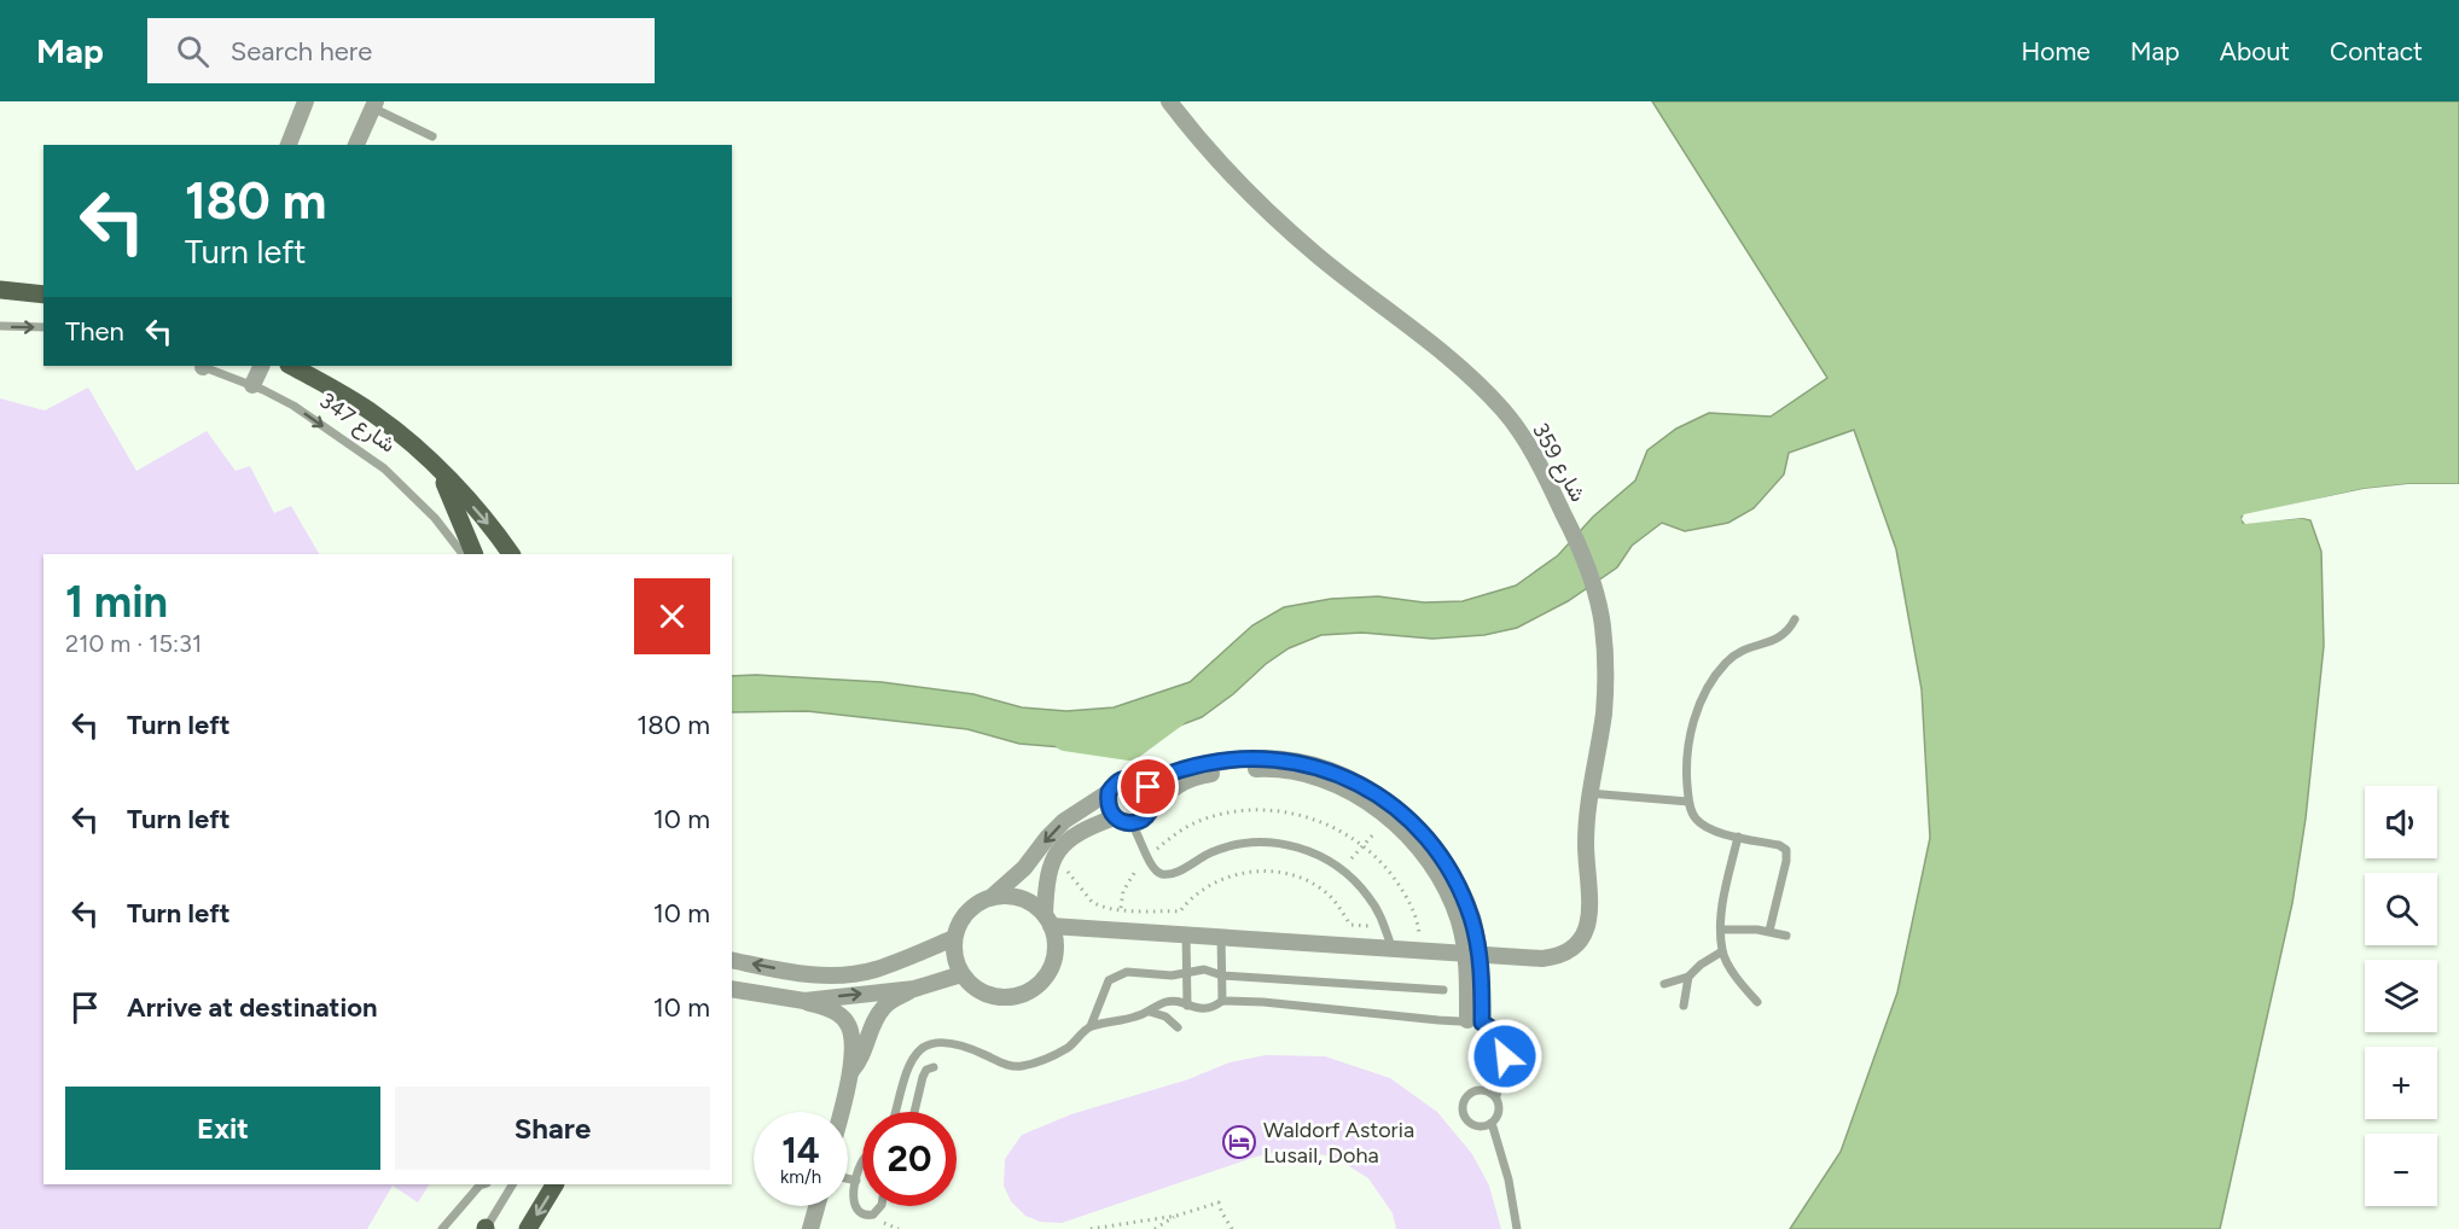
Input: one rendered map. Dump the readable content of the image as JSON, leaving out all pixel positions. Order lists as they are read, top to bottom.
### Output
{
  "streets": {
    "main road": ["شارع 347"],
    "street": ["شارع 359"]
  },
  "one_way": ["شارع 347"],
  "places": {
    "hotel": ["Waldorf Astoria Lusail, Doha"]
  },
  "page": {
    "header": "Map",
    "search": "Search here",
    "nav": [
      "Home",
      "Map",
      "About",
      "Contact"
    ],
    "turn": ["180 m", "Turn left"],
    "then": "Then",
    "heading": ["1 min", "210 m · 15:31"],
    "list": [
      {
        "name": "Turn left",
        "value": "180 m"
      },
      {
        "name": "Turn left",
        "value": "10 m"
      },
      {
        "name": "Turn left",
        "value": "10 m"
      },
      {
        "name": "Arrive at destination",
        "value": "10 m"
      }
    ],
    "map_buttons": ["+", "−"],
    "buttons": ["Exit", "Share"],
    "speed": "14 km/h",
    "limit": "20"
  }
}
